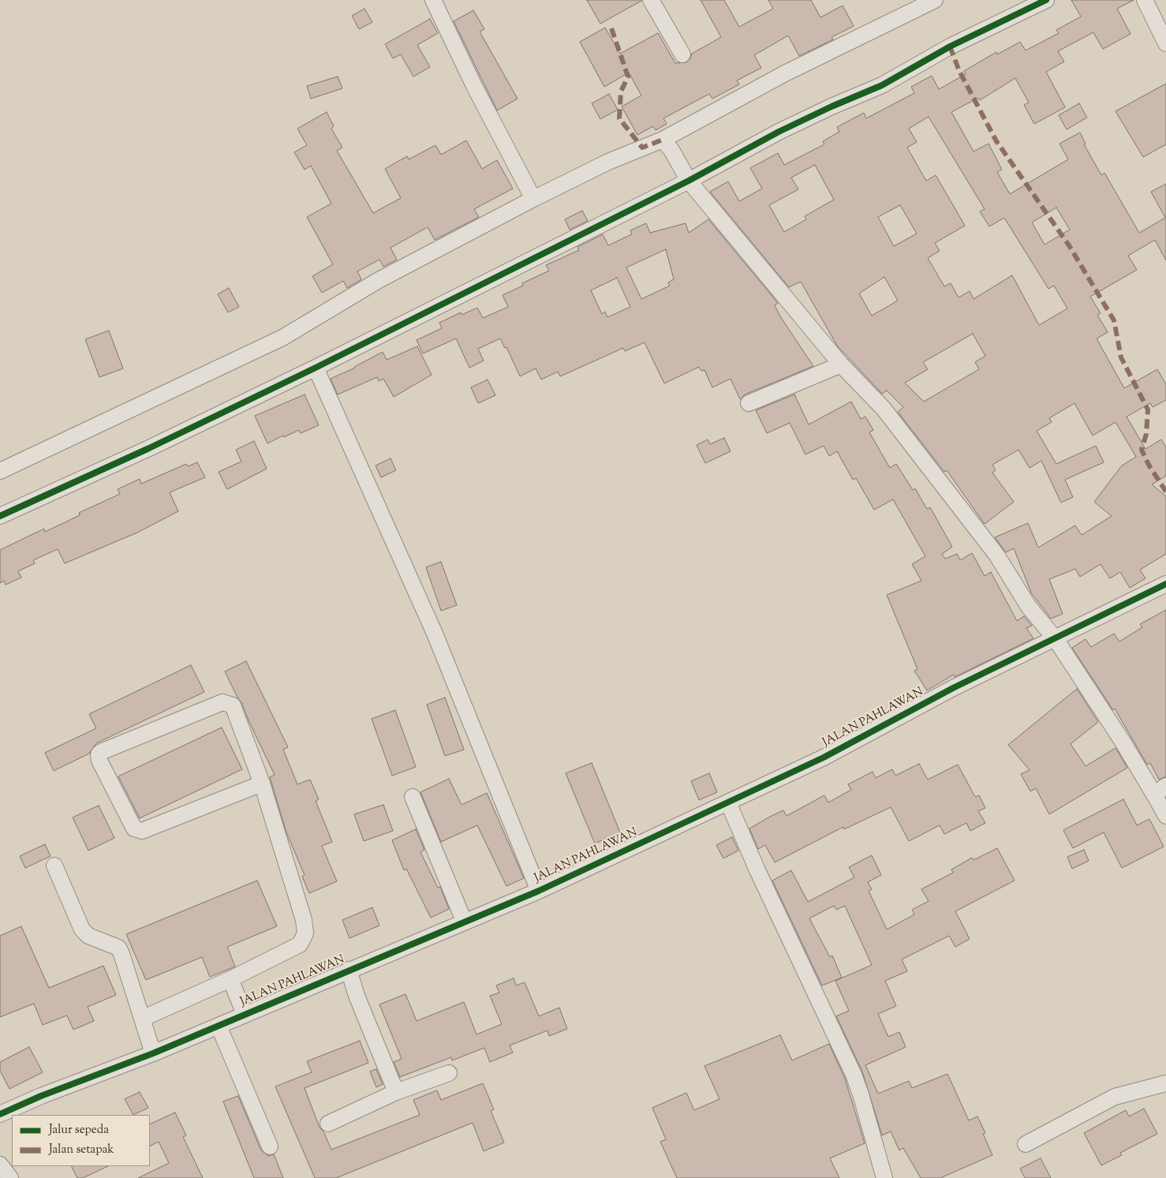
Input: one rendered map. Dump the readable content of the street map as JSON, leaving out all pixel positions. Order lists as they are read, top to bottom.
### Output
{
  "streets": {
    "street": ["JALAN PAHLAWAN"]
  },
  "legend": ["Jalur sepeda", "Jalan setapak"]
}
